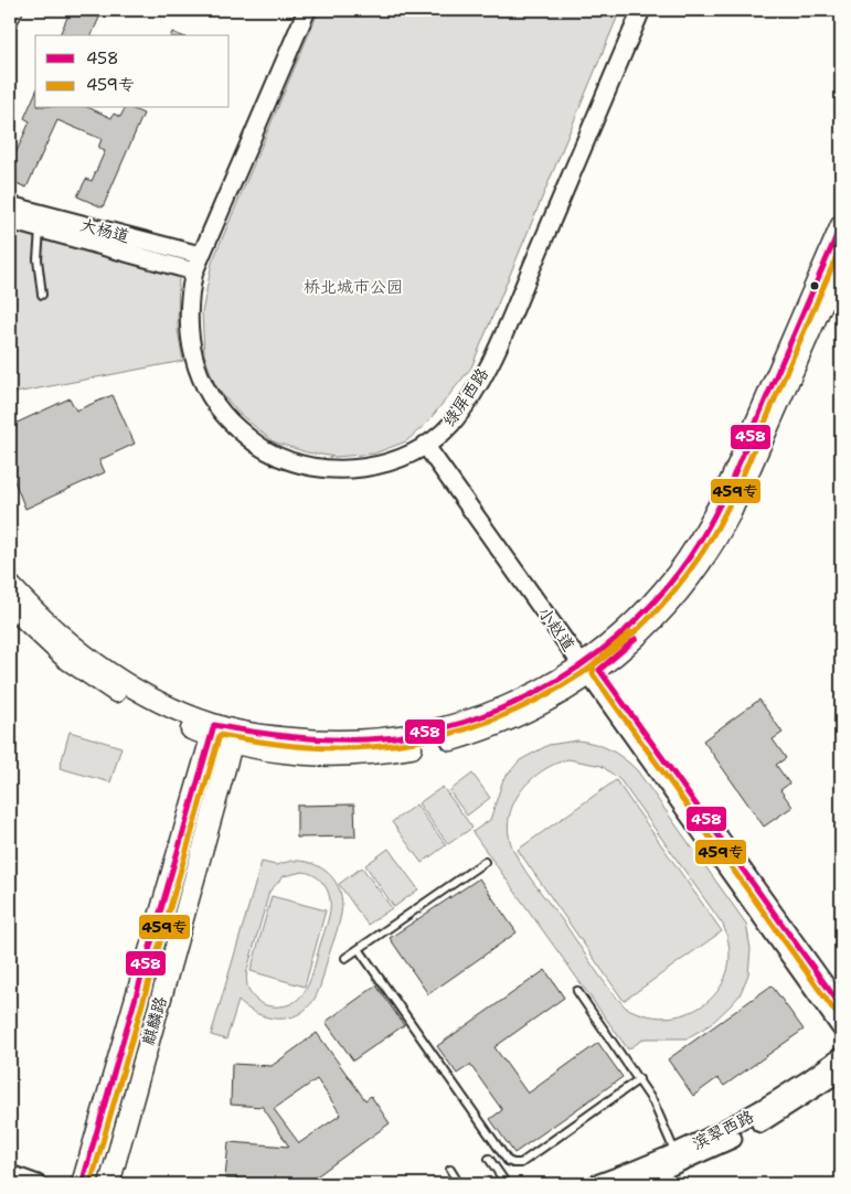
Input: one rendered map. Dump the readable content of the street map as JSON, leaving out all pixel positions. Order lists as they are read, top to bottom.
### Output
{
  "streets": {
    "main road": ["麒麟路"],
    "street": [
      "大杨道",
      "绿屏西路",
      "小赵道",
      "滨翠西路"
    ]
  },
  "crossings": [
    ["大杨道", "绿屏西路"],
    ["绿屏西路", "小赵道"]
  ],
  "parks": ["桥北城市公园"],
  "lines": ["transit line 458", "transit line 459专"],
  "legend": ["458", "459专"]
}
